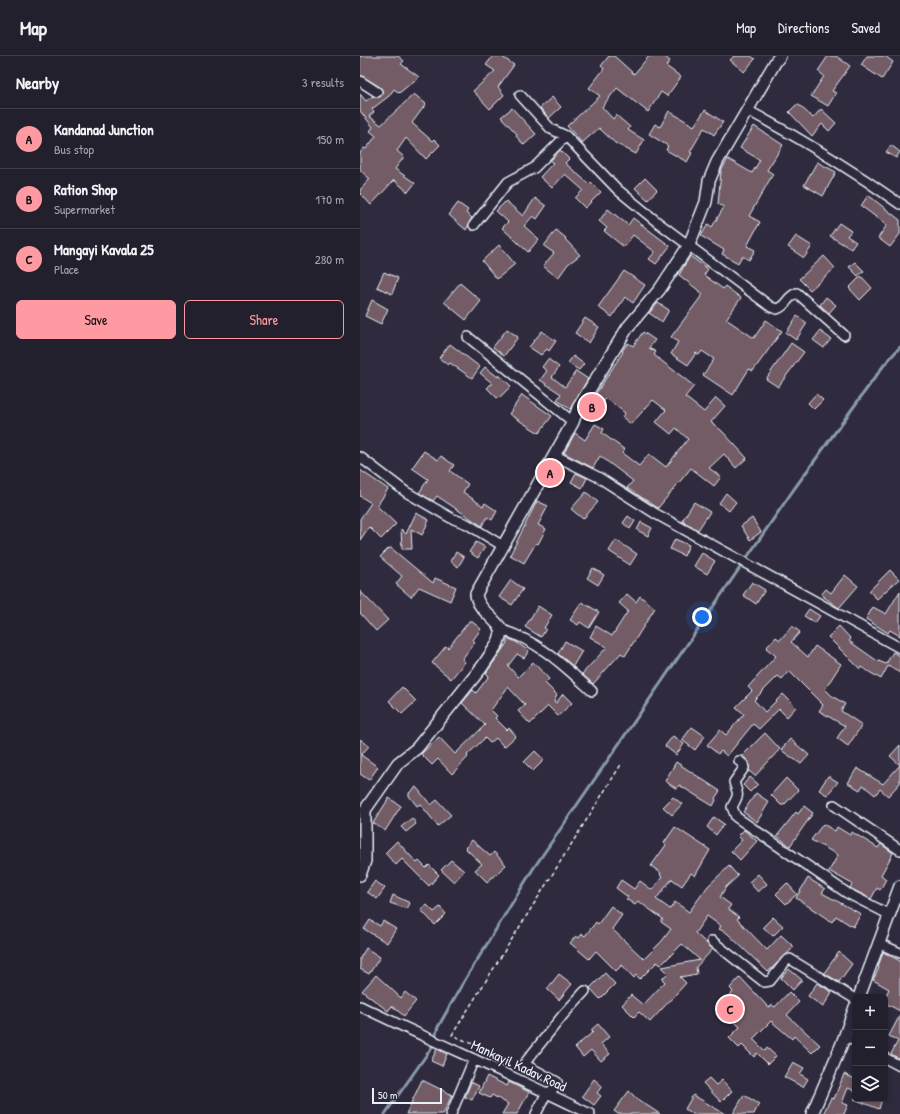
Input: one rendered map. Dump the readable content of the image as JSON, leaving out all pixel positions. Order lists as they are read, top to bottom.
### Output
{
  "streets": {
    "street": ["Mankayil Kadav Road"]
  },
  "scale_bar": "50 m",
  "page": {
    "header": "Map",
    "nav": ["Map", "Directions", "Saved"],
    "heading": ["Nearby", "3 results"],
    "list": [
      {
        "mark": "A",
        "name": "Kandanad Junction",
        "note": "Bus stop",
        "value": "150 m"
      },
      {
        "mark": "B",
        "name": "Ration Shop",
        "note": "Supermarket",
        "value": "170 m"
      },
      {
        "mark": "C",
        "name": "Mangayi Kavala 25",
        "note": "Place",
        "value": "280 m"
      }
    ],
    "buttons": ["Save", "Share"],
    "pins": ["B", "A", "C"],
    "map_buttons": ["+", "−"],
    "scale": "50 m"
  }
}
